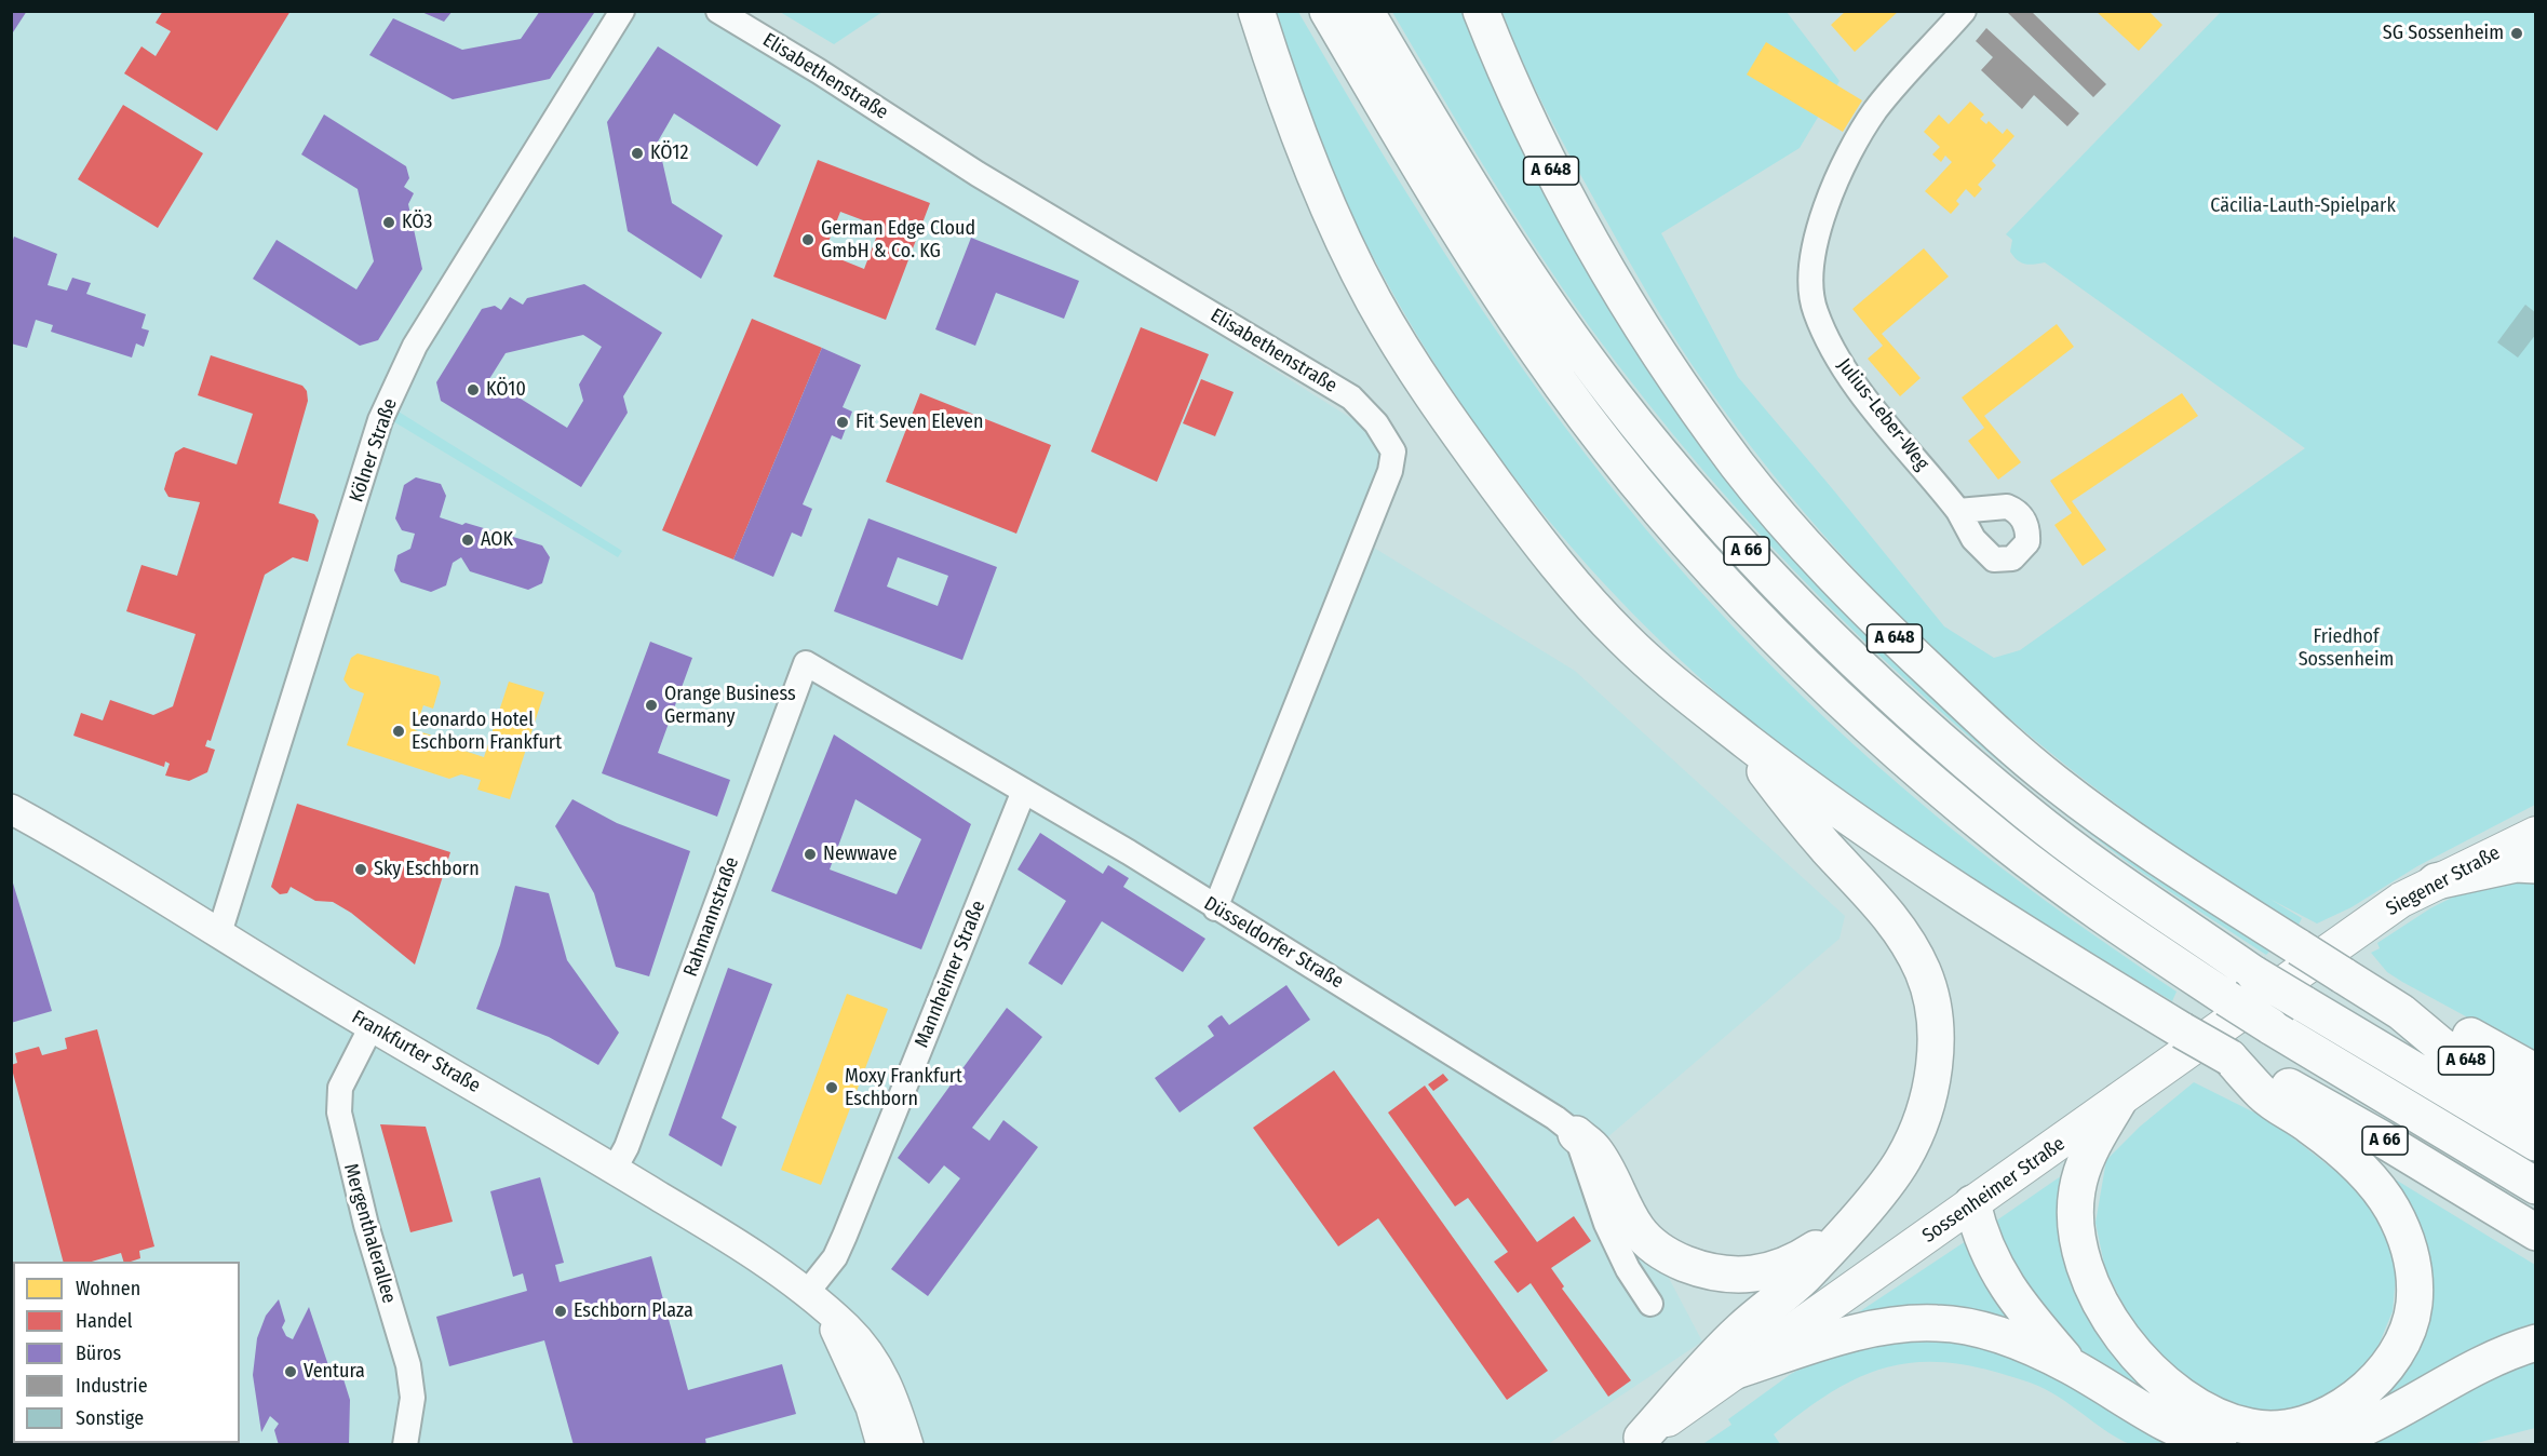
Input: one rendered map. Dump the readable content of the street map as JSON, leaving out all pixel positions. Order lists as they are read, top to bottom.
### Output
{
  "streets": {
    "highway": ["A 648", "A 66"],
    "main road": ["Siegener Straße", "Sossenheimer Straße"],
    "street": [
      "Elisabethenstraße",
      "Julius-Leber-Weg",
      "Kölner Straße",
      "Rahmannstraße",
      "Düsseldorfer Straße",
      "Mannheimer Straße",
      "Frankfurter Straße",
      "Mergenthalerallee"
    ]
  },
  "crossings": [
    ["Elisabethenstraße", "Düsseldorfer Straße"],
    ["Kölner Straße", "Frankfurter Straße"],
    ["Siegener Straße", "Sossenheimer Straße"],
    ["Rahmannstraße", "Düsseldorfer Straße"],
    ["Rahmannstraße", "Frankfurter Straße"],
    ["Düsseldorfer Straße", "Mannheimer Straße"],
    ["Mannheimer Straße", "Frankfurter Straße"],
    ["Frankfurter Straße", "Mergenthalerallee"]
  ],
  "parks": ["Cäcilia-Lauth-Spielpark", "Friedhof Sossenheim"],
  "places": [
    "SG Sossenheim",
    "KÖ12",
    "KÖ3",
    "German Edge Cloud GmbH & Co. KG",
    "KÖ10",
    "Fit Seven Eleven",
    "AOK",
    "Orange Business Germany",
    "Leonardo Hotel Eschborn Frankfurt",
    "Newwave",
    "Sky Eschborn",
    "Moxy Frankfurt Eschborn",
    "Eschborn Plaza",
    "Ventura"
  ],
  "legend": [
    "Wohnen",
    "Handel",
    "Büros",
    "Industrie",
    "Sonstige"
  ]
}
